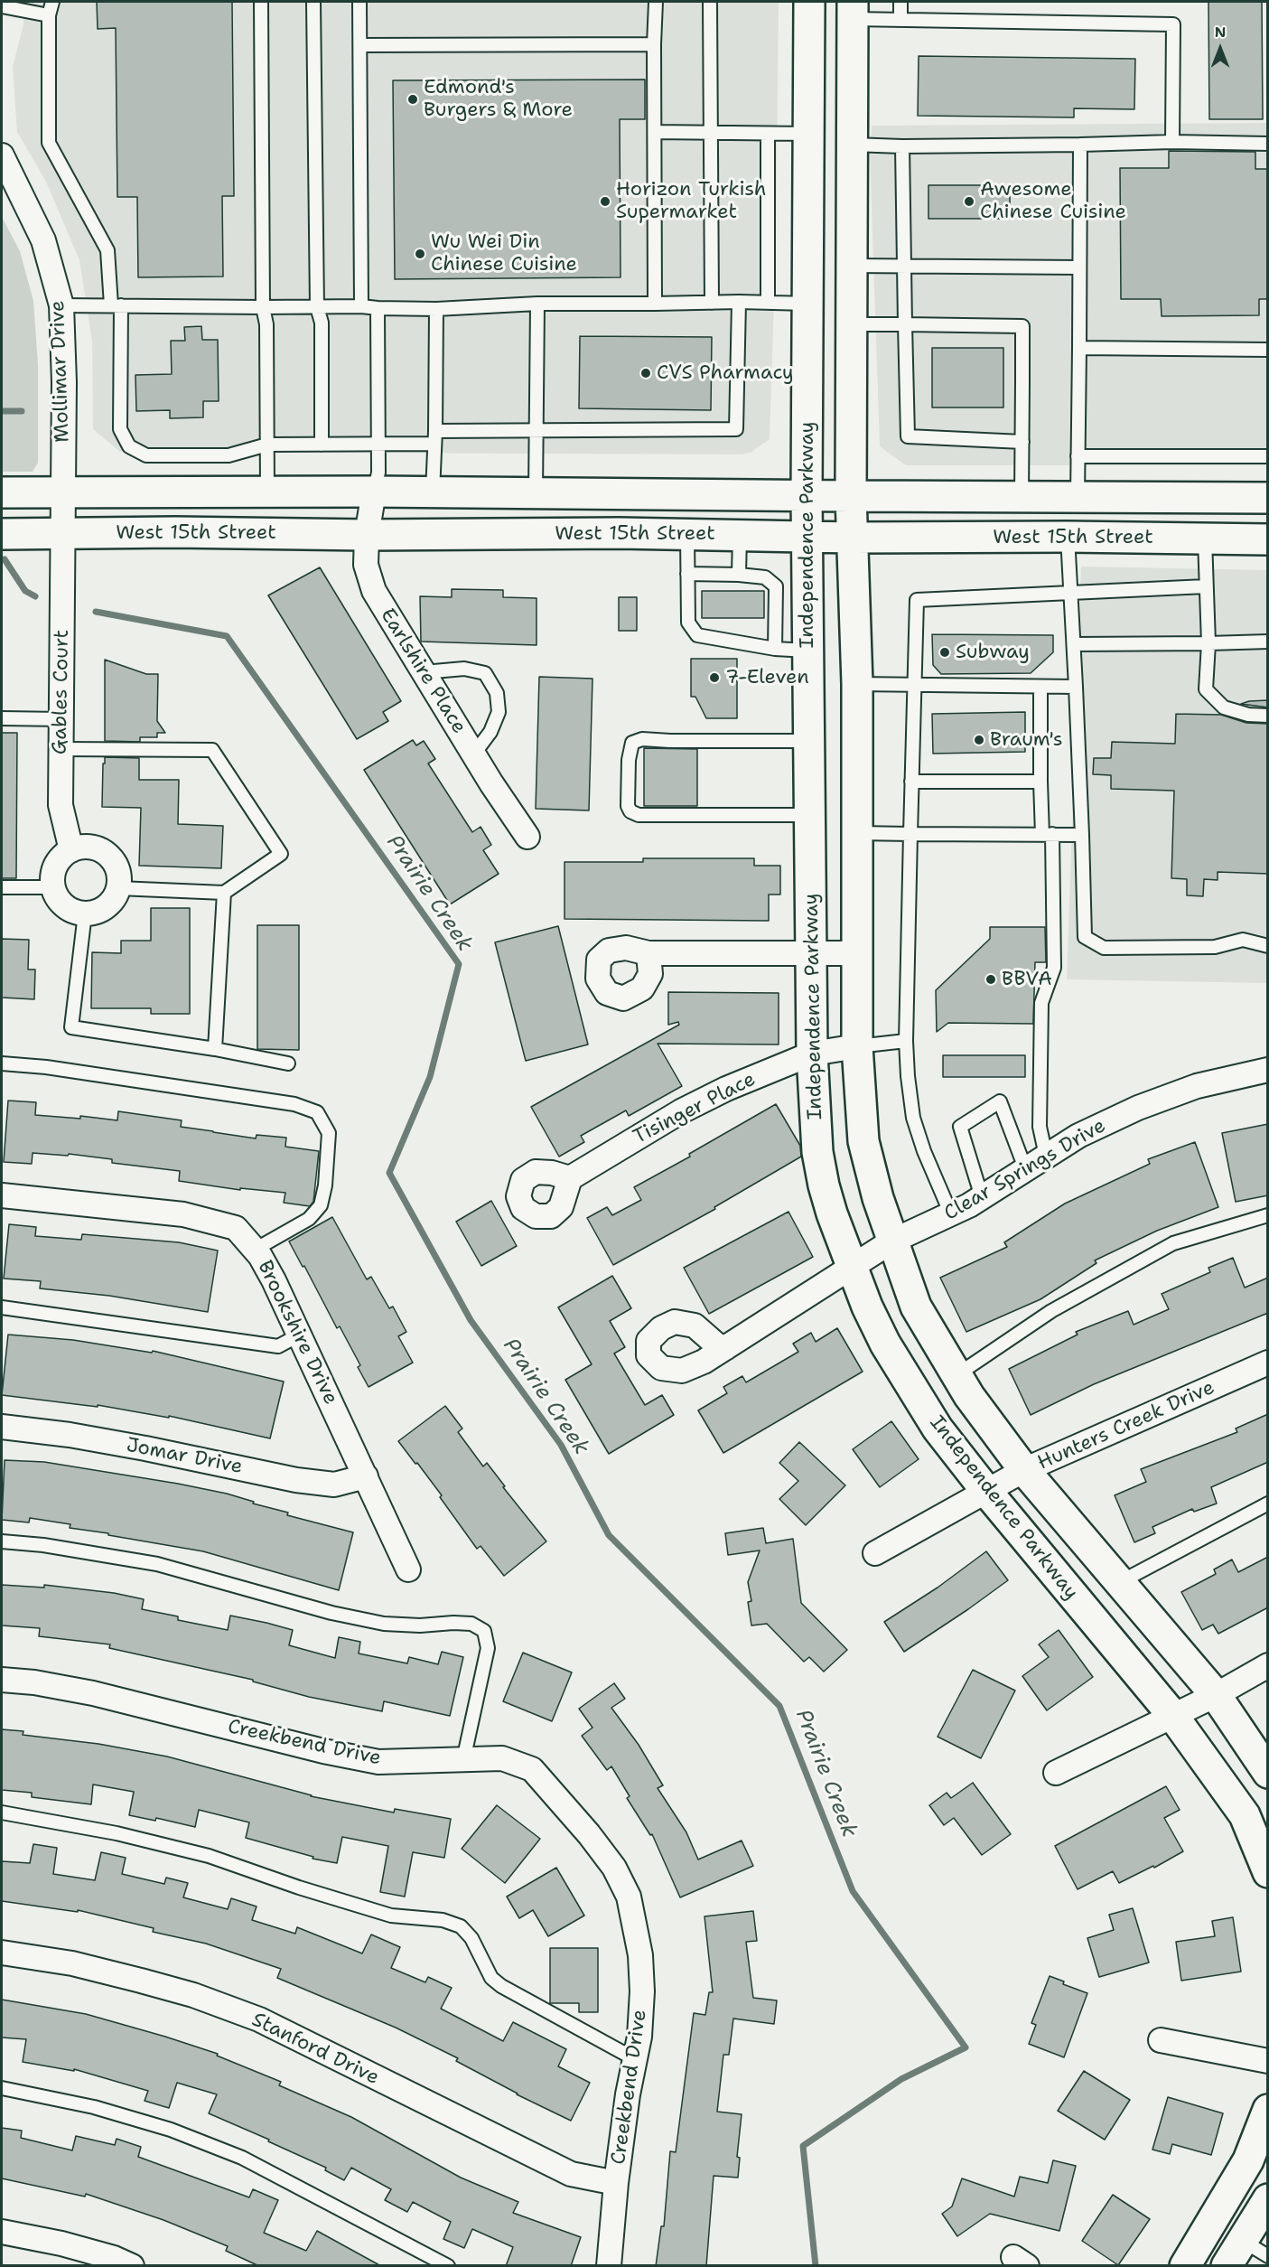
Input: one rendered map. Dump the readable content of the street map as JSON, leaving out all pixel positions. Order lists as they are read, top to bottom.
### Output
{
  "streets": {
    "main road": ["West 15th Street", "Independence Parkway"],
    "street": [
      "Mollimar Drive",
      "Earlshire Place",
      "Gables Court",
      "Tisinger Place",
      "Clear Springs Drive",
      "Brookshire Drive",
      "Hunters Creek Drive",
      "Jomar Drive",
      "Creekbend Drive",
      "Stanford Drive"
    ]
  },
  "crossings": [
    ["Mollimar Drive", "West 15th Street"],
    ["Mollimar Drive", "Gables Court"],
    ["West 15th Street", "Independence Parkway"],
    ["West 15th Street", "Earlshire Place"],
    ["West 15th Street", "Gables Court"],
    ["Independence Parkway", "Tisinger Place"],
    ["Independence Parkway", "Clear Springs Drive"],
    ["Independence Parkway", "Hunters Creek Drive"],
    ["Brookshire Drive", "Jomar Drive"],
    ["Creekbend Drive", "Stanford Drive"]
  ],
  "water": ["Prairie Creek"],
  "places": [
    "Edmond's Burgers & More",
    "Horizon Turkish Supermarket",
    "Awesome Chinese Cuisine",
    "Wu Wei Din Chinese Cuisine",
    "CVS Pharmacy",
    "Subway",
    "7-Eleven",
    "Braum's",
    "BBVA"
  ],
  "north": "top"
}
